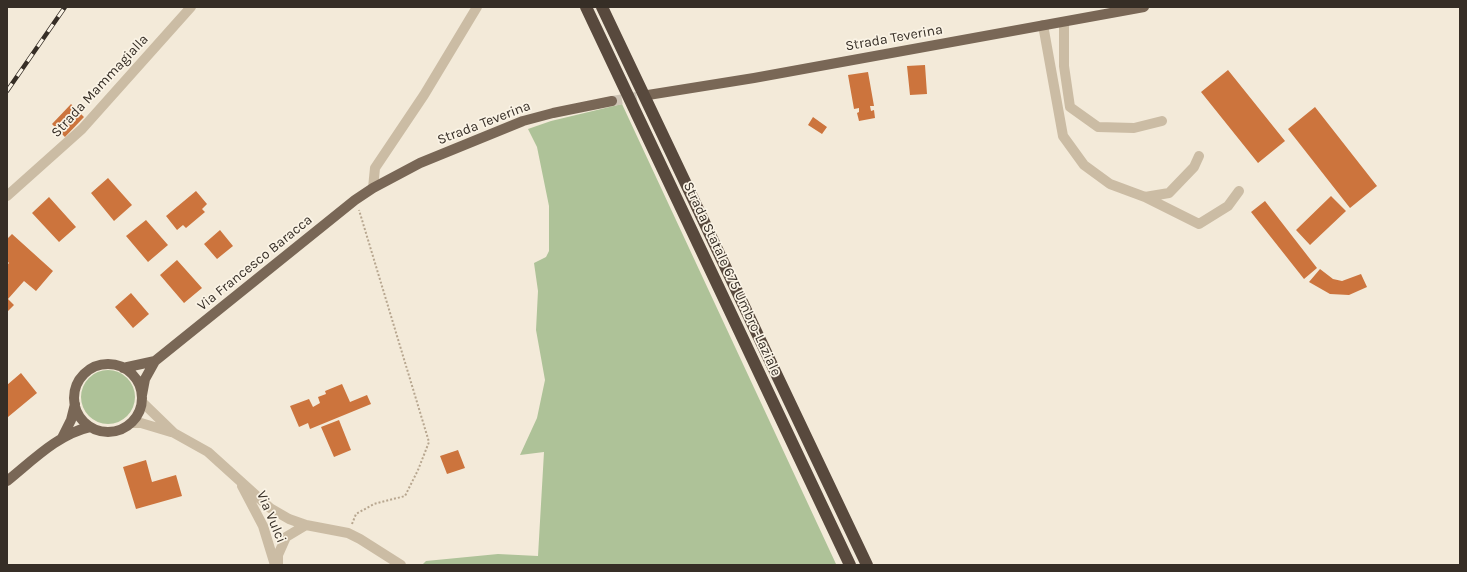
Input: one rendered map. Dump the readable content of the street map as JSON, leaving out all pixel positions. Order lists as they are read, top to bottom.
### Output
{
  "streets": {
    "highway": ["Strada Statale 675 Umbro-Laziale"],
    "main road": ["Strada Teverina", "Via Francesco Baracca"],
    "street": ["Strada Mammagialla", "Via Vulci"]
  },
  "crossings": [
    ["Strada Teverina", "Via Francesco Baracca"]
  ]
}
